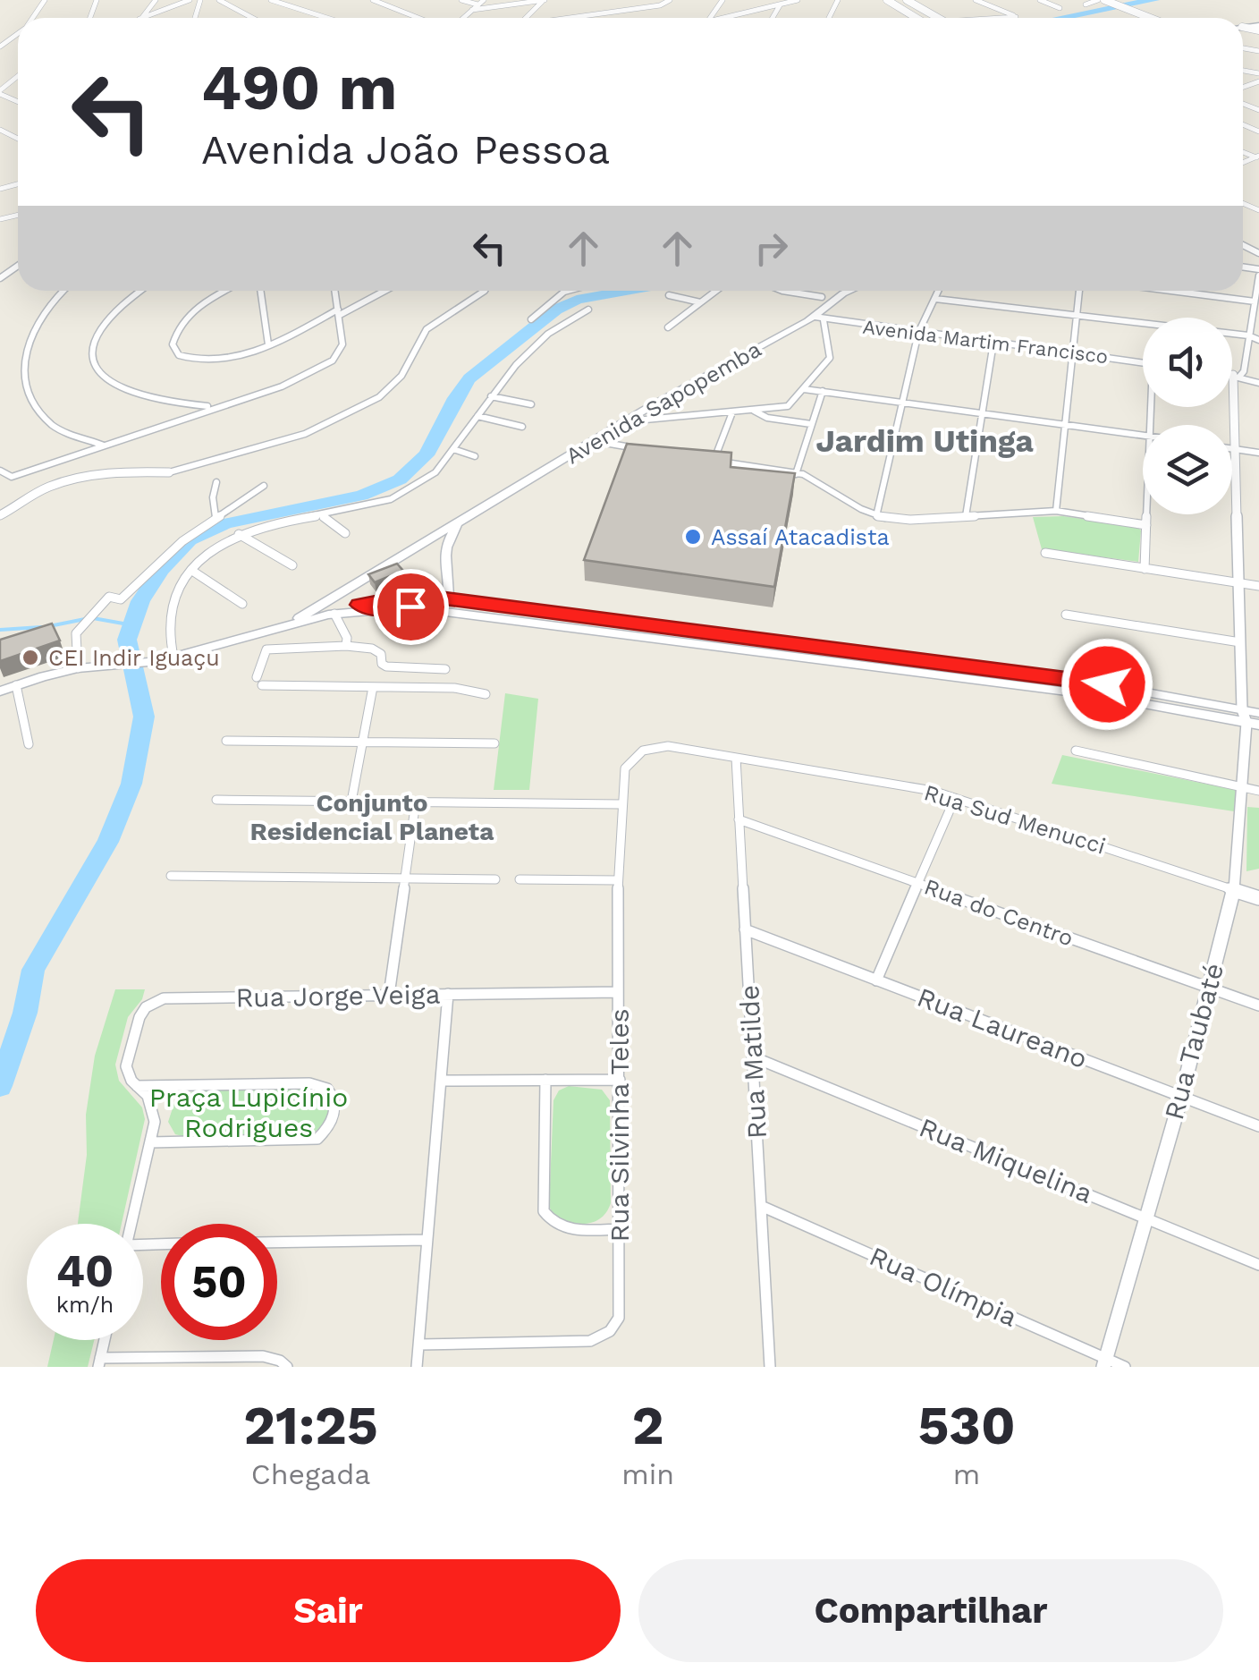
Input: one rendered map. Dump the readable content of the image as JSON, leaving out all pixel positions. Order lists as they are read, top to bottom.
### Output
{
  "streets": {
    "main road": ["Avenida Martim Francisco", "Avenida Sapopemba"],
    "street": [
      "Rua Sud Menucci",
      "Rua do Centro",
      "Rua Jorge Veiga",
      "Rua Laureano",
      "Rua Taubaté",
      "Rua Matilde",
      "Rua Silvinha Teles",
      "Rua Miquelina",
      "Rua Olímpia"
    ]
  },
  "crossings": [
    ["Avenida Martim Francisco", "Avenida Sapopemba"],
    ["Rua Sud Menucci", "Rua Taubaté"],
    ["Rua Sud Menucci", "Rua Matilde"],
    ["Rua Sud Menucci", "Rua Silvinha Teles"],
    ["Rua do Centro", "Rua Taubaté"],
    ["Rua do Centro", "Rua Matilde"],
    ["Rua Jorge Veiga", "Rua Silvinha Teles"],
    ["Rua Laureano", "Rua Taubaté"],
    ["Rua Laureano", "Rua Matilde"],
    ["Rua Taubaté", "Rua Miquelina"],
    ["Rua Taubaté", "Rua Olímpia"],
    ["Rua Matilde", "Rua Miquelina"],
    ["Rua Matilde", "Rua Olímpia"]
  ],
  "districts": ["Jardim Utinga", "Conjunto Residencial Planeta"],
  "parks": ["Praça Lupicínio Rodrigues"],
  "places": ["Assaí Atacadista", "CEI Indir Iguaçu"],
  "page": {
    "turn": ["490 m", "Avenida João Pessoa"],
    "speed": "40 km/h",
    "limit": "50",
    "eta": [
      "21:25",
      "Chegada",
      "2",
      "min",
      "530",
      "m"
    ],
    "buttons": ["Sair", "Compartilhar"]
  }
}
